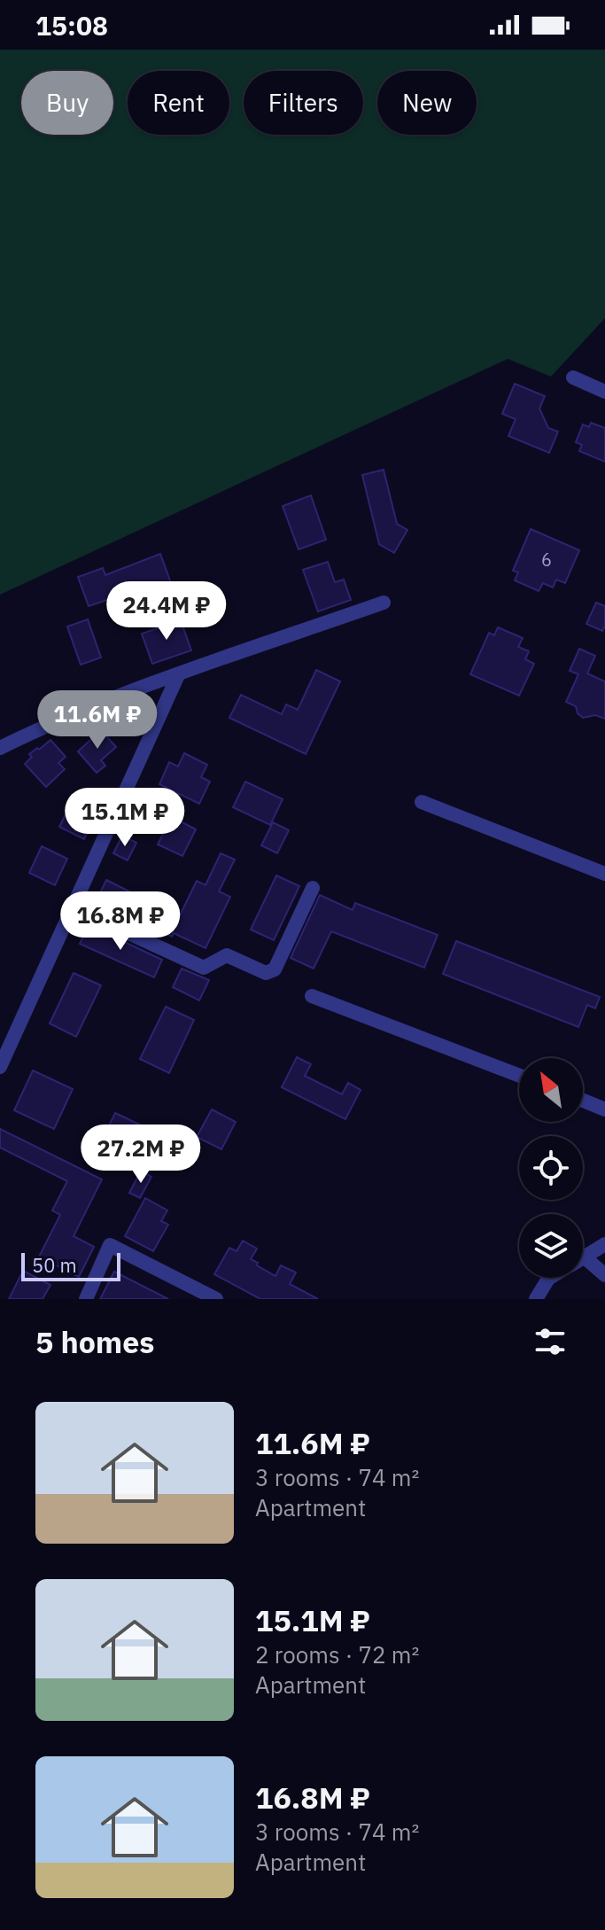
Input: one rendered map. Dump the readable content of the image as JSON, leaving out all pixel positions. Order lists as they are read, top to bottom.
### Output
{
  "house_numbers": ["6"],
  "scale_bar": "50 m",
  "north": "top left",
  "page": {
    "status": "15:08",
    "chip": [
      "Buy",
      "Rent",
      "Filters",
      "New"
    ],
    "price": [
      "24.4M ₽",
      "11.6M ₽",
      "15.1M ₽",
      "16.8M ₽",
      "27.2M ₽"
    ],
    "scale": "50 m",
    "heading": "5 homes",
    "list": [
      {
        "name": "11.6M ₽",
        "note": "3 rooms · 74 m² · Apartment"
      },
      {
        "name": "15.1M ₽",
        "note": "2 rooms · 72 m² · Apartment"
      },
      {
        "name": "16.8M ₽",
        "note": "3 rooms · 74 m² · Apartment"
      }
    ]
  }
}
